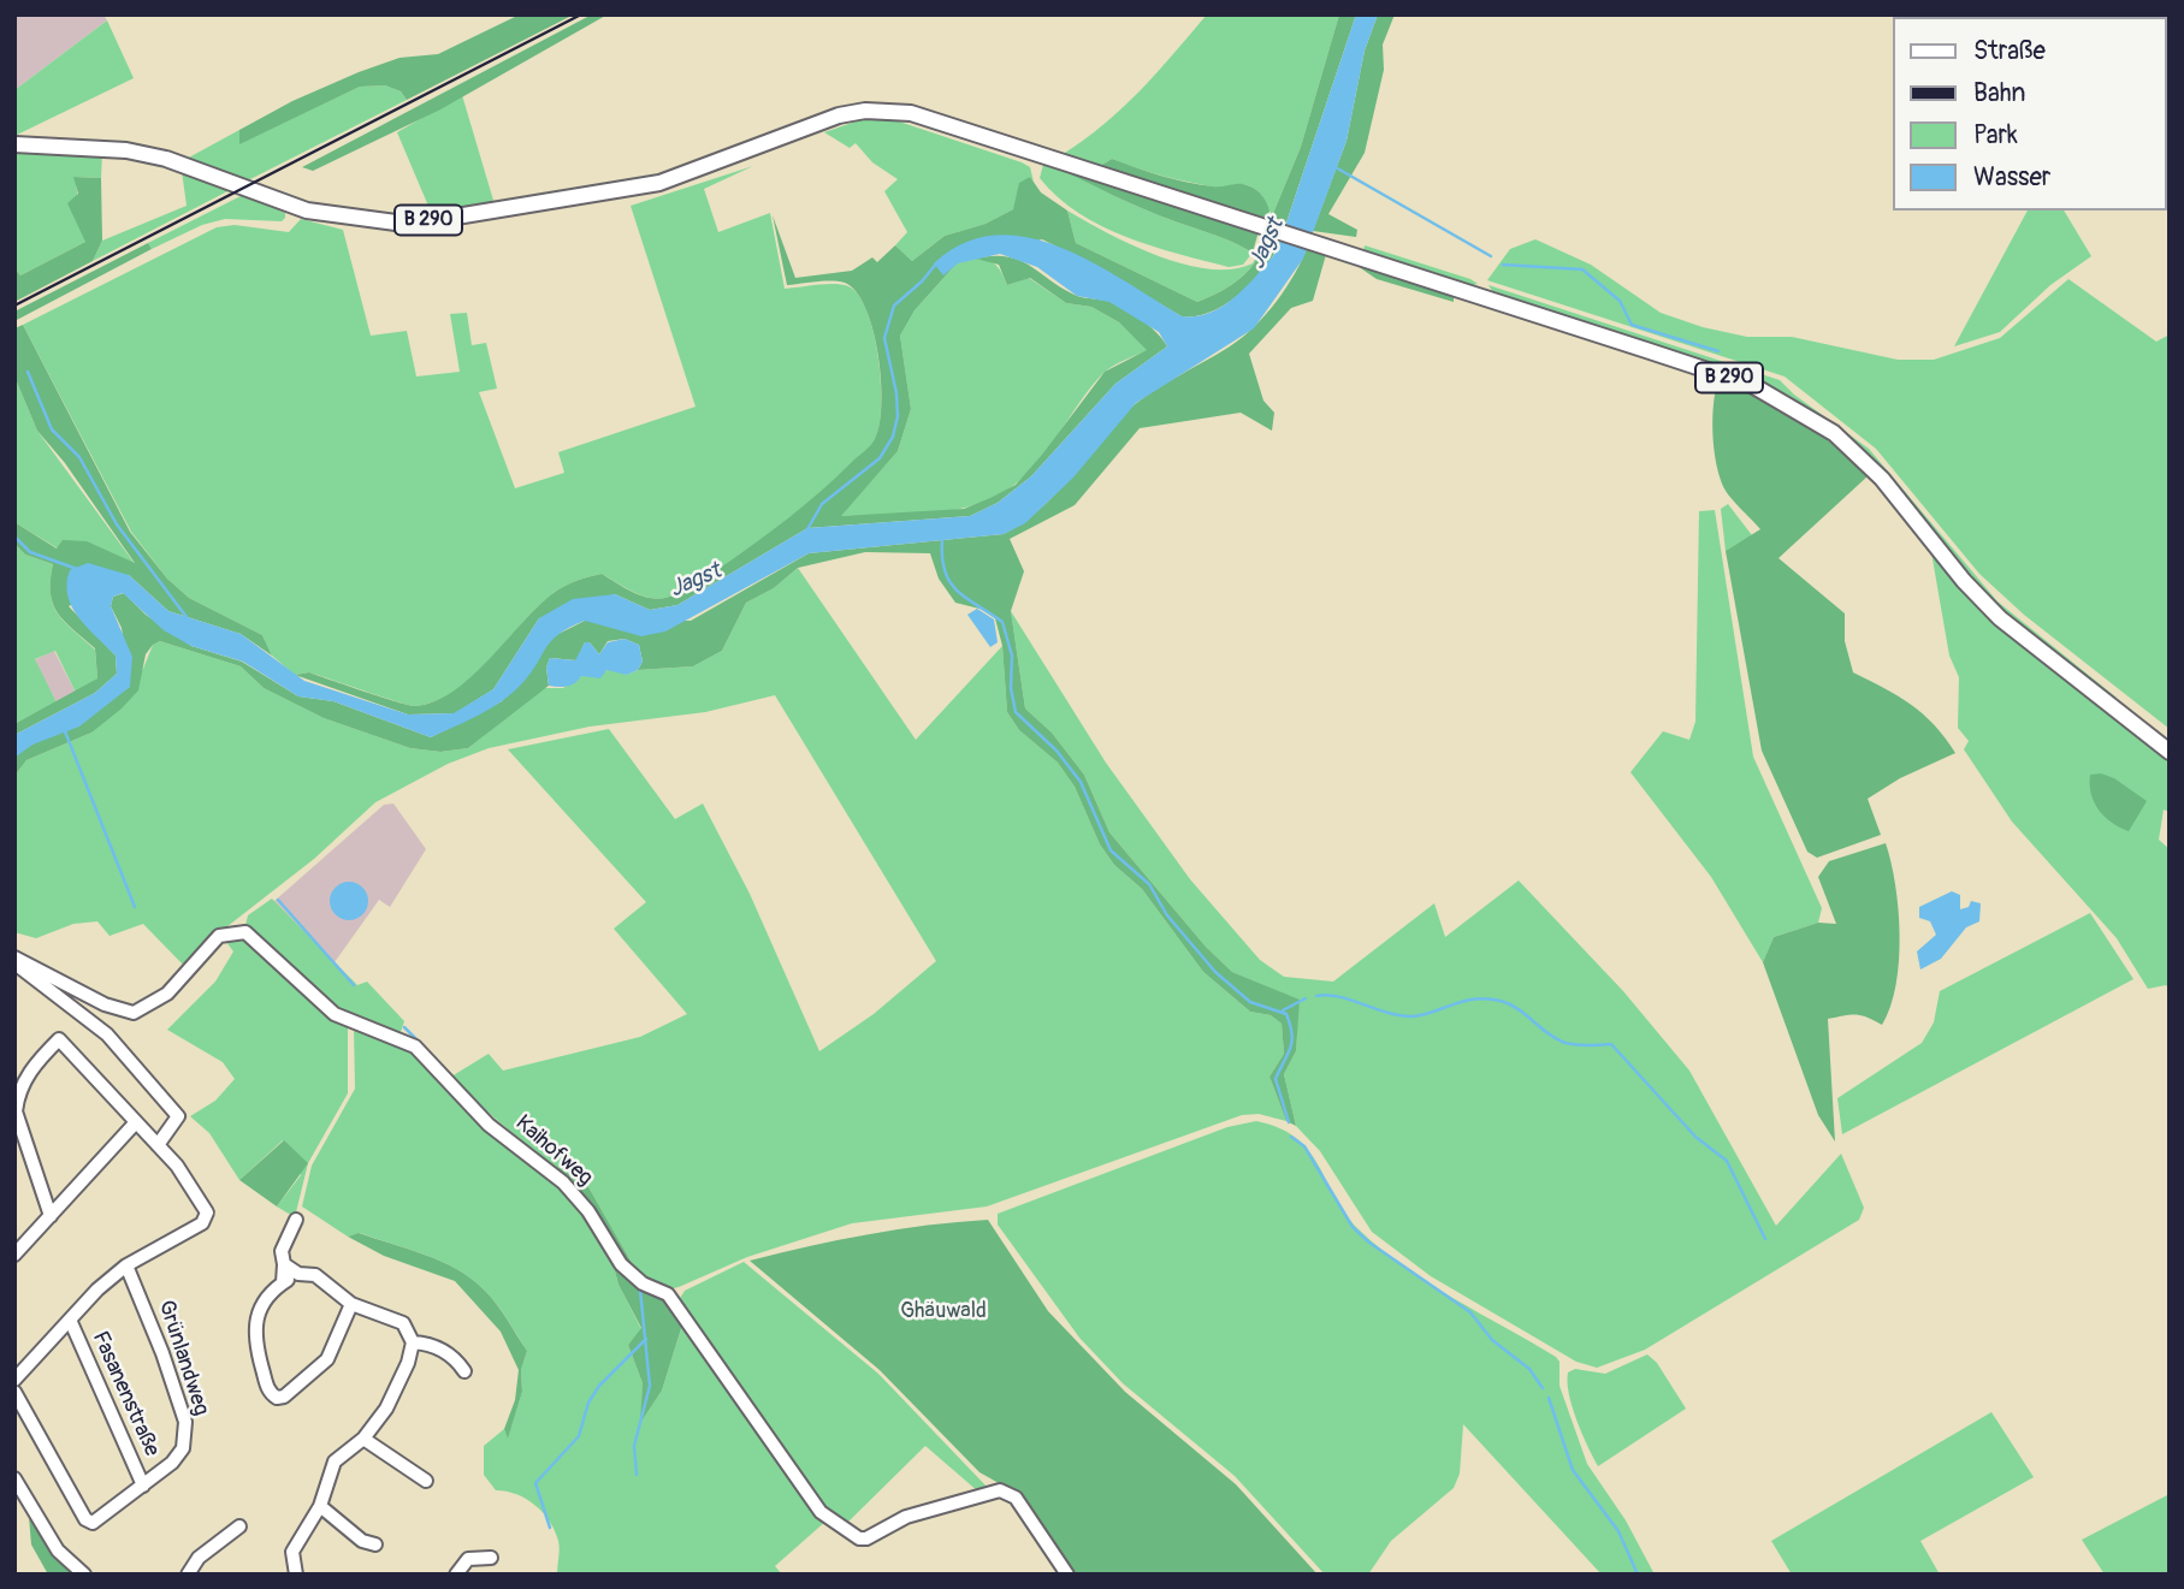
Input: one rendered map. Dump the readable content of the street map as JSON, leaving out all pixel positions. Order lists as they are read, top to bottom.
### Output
{
  "streets": {
    "main road": ["B 290"],
    "street": ["Kaihofweg", "Grünlandweg", "Fasanenstraße"]
  },
  "crossings": [
    ["Grünlandweg", "Fasanenstraße"]
  ],
  "water": ["Jagst"],
  "parks": ["Ghäuwald"],
  "legend": [
    "Straße",
    "Bahn",
    "Park",
    "Wasser"
  ]
}
